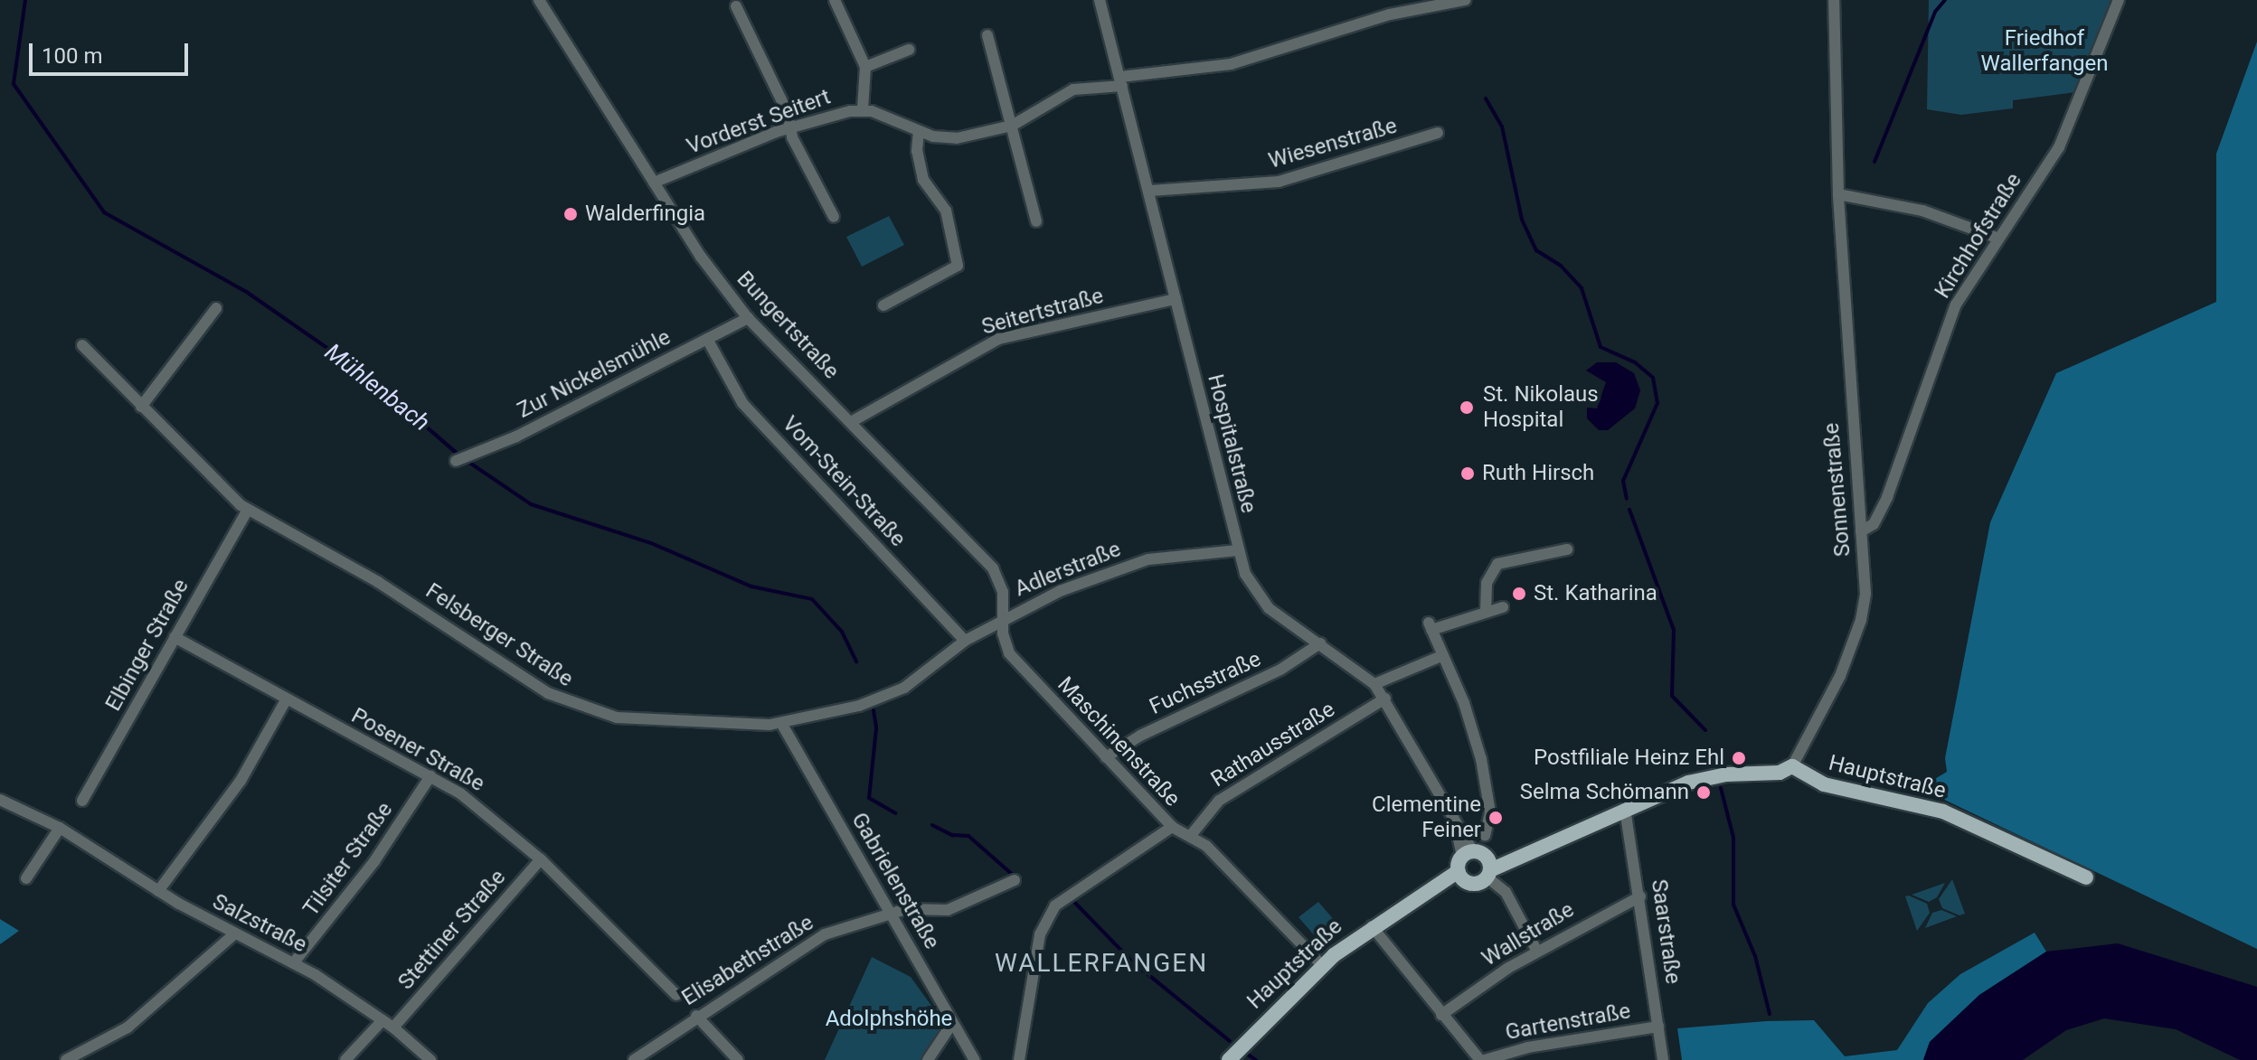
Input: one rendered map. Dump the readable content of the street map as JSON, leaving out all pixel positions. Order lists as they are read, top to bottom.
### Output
{
  "streets": {
    "main road": ["Hauptstraße"],
    "street": [
      "Vorderst Seitert",
      "Wiesenstraße",
      "Kirchhofstraße",
      "Seitertstraße",
      "Bungertstraße",
      "Zur Nickelsmühle",
      "Hospitalstraße",
      "Vom-Stein-Straße",
      "Sonnenstraße",
      "Adlerstraße",
      "Felsberger Straße",
      "Elbinger Straße",
      "Fuchsstraße",
      "Maschinenstraße",
      "Rathausstraße",
      "Posener Straße",
      "Tilsiter Straße",
      "Gabrielenstraße",
      "Salzstraße",
      "Stettiner Straße",
      "Saarstraße",
      "Wallstraße",
      "Elisabethstraße",
      "Gartenstraße"
    ]
  },
  "crossings": [
    ["Vorderst Seitert", "Bungertstraße"],
    ["Vorderst Seitert", "Hospitalstraße"],
    ["Wiesenstraße", "Hospitalstraße"],
    ["Kirchhofstraße", "Sonnenstraße"],
    ["Seitertstraße", "Bungertstraße"],
    ["Seitertstraße", "Hospitalstraße"],
    ["Bungertstraße", "Zur Nickelsmühle"],
    ["Bungertstraße", "Adlerstraße"],
    ["Bungertstraße", "Felsberger Straße"],
    ["Bungertstraße", "Maschinenstraße"],
    ["Zur Nickelsmühle", "Vom-Stein-Straße"],
    ["Hospitalstraße", "Adlerstraße"],
    ["Hospitalstraße", "Fuchsstraße"],
    ["Hospitalstraße", "Rathausstraße"],
    ["Vom-Stein-Straße", "Felsberger Straße"],
    ["Sonnenstraße", "Hauptstraße"],
    ["Adlerstraße", "Felsberger Straße"],
    ["Adlerstraße", "Maschinenstraße"],
    ["Felsberger Straße", "Elbinger Straße"],
    ["Felsberger Straße", "Maschinenstraße"],
    ["Felsberger Straße", "Gabrielenstraße"],
    ["Elbinger Straße", "Posener Straße"],
    ["Fuchsstraße", "Maschinenstraße"],
    ["Maschinenstraße", "Rathausstraße"],
    ["Maschinenstraße", "Hauptstraße"],
    ["Posener Straße", "Tilsiter Straße"],
    ["Posener Straße", "Stettiner Straße"],
    ["Tilsiter Straße", "Salzstraße"],
    ["Gabrielenstraße", "Elisabethstraße"],
    ["Salzstraße", "Stettiner Straße"],
    ["Saarstraße", "Wallstraße"],
    ["Saarstraße", "Gartenstraße"]
  ],
  "districts": ["WALLERFANGEN"],
  "water": ["Mühlenbach"],
  "parks": ["Friedhof Wallerfangen", "Adolphshöhe"],
  "places": [
    "Walderfingia",
    "St. Nikolaus Hospital",
    "Ruth Hirsch",
    "St. Katharina",
    "Postfiliale Heinz Ehl",
    "Selma Schömann",
    "Clementine Feiner"
  ],
  "scale_bar": "100 m"
}
